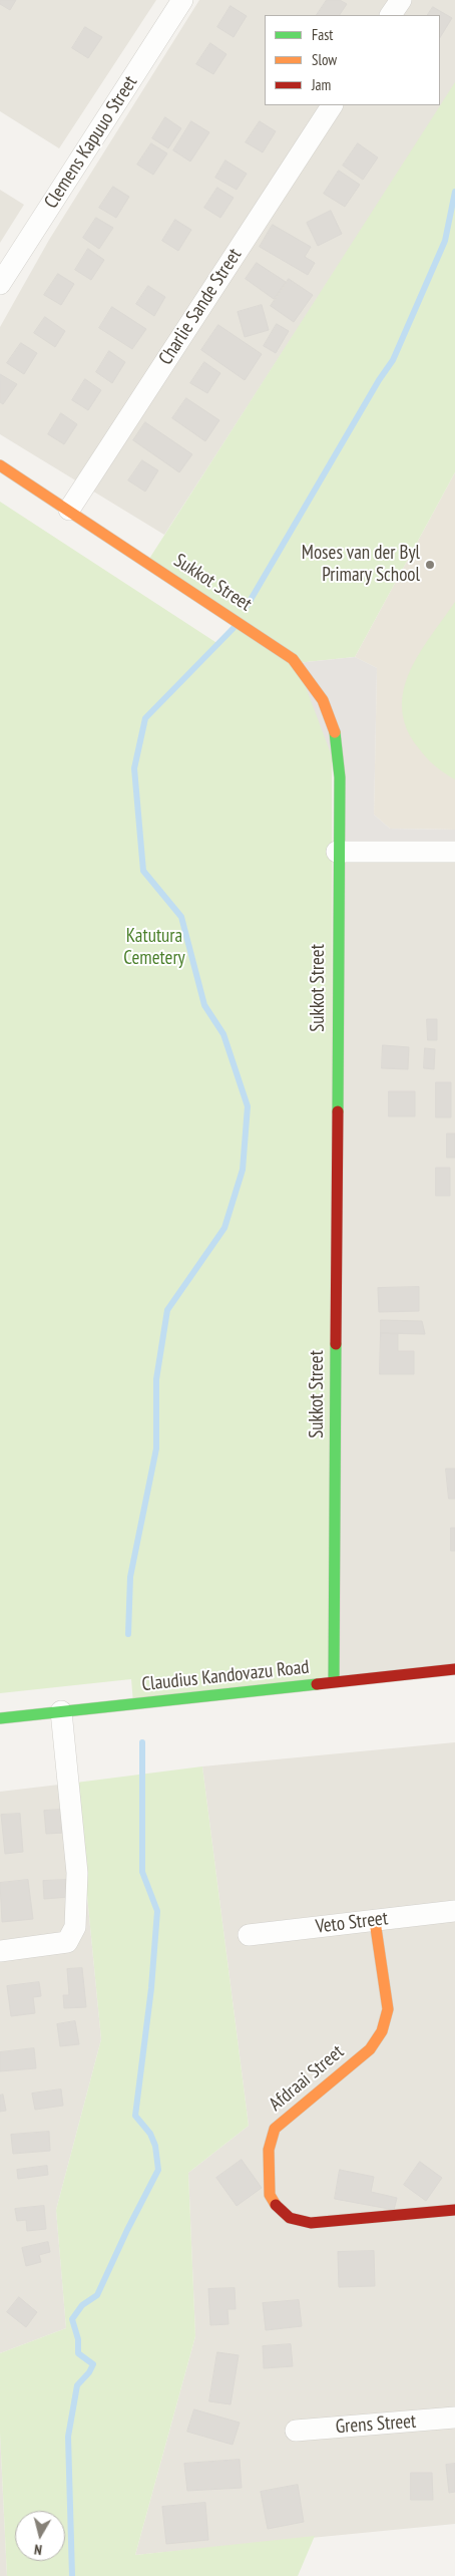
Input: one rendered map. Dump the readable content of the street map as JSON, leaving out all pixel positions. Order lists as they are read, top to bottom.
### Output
{
  "streets": {
    "street": [
      "Clemens Kapuuo Street",
      "Charlie Sande Street",
      "Sukkot Street",
      "Claudius Kandovazu Road",
      "Veto Street",
      "Afdraai Street",
      "Grens Street"
    ]
  },
  "crossings": [
    ["Charlie Sande Street", "Sukkot Street"],
    ["Sukkot Street", "Claudius Kandovazu Road"],
    ["Veto Street", "Afdraai Street"]
  ],
  "parks": ["Katutura Cemetery"],
  "places": ["Moses van der Byl Primary School"],
  "legend": ["Fast", "Slow", "Jam"],
  "north": "bottom"
}
